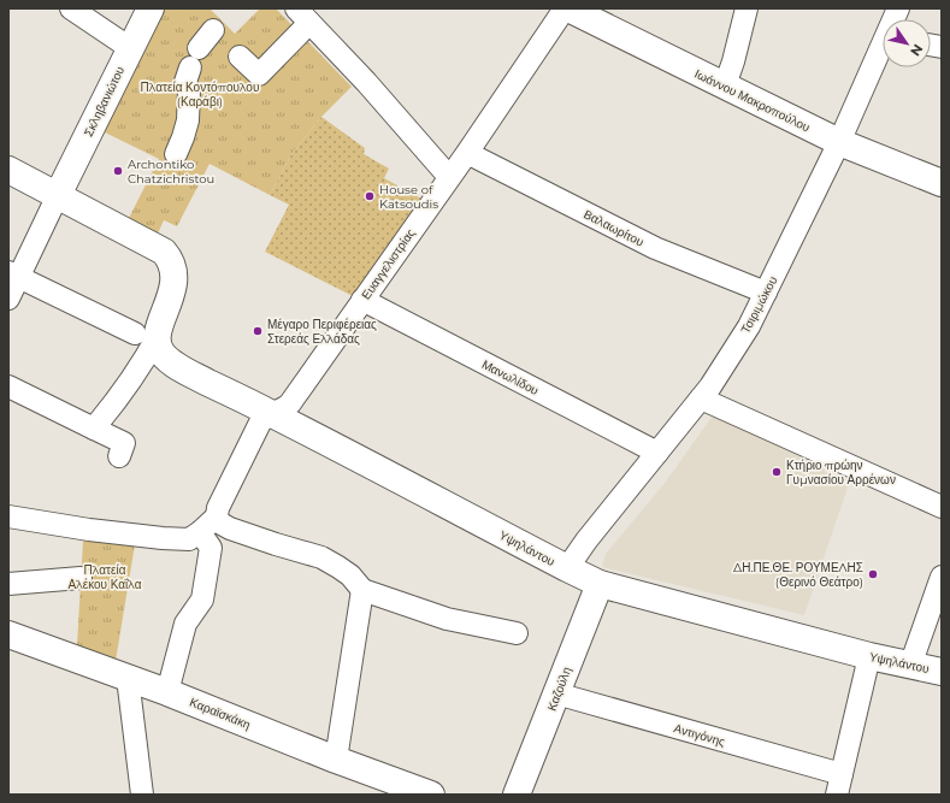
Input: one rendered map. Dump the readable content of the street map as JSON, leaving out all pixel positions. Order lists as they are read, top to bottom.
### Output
{
  "streets": {
    "street": [
      "Ιωάννου Μακροπούλου",
      "Σκληβανιώτου",
      "Βαλαωρίτου",
      "Ευαγγελιστρίας",
      "Τσιριμώκου",
      "Μανωλίδου",
      "Υψηλάντου",
      "Καζούλη",
      "Καραϊσκάκη",
      "Αντιγόνης"
    ]
  },
  "crossings": [
    ["Ιωάννου Μακροπούλου", "Ευαγγελιστρίας"],
    ["Ιωάννου Μακροπούλου", "Τσιριμώκου"],
    ["Βαλαωρίτου", "Ευαγγελιστρίας"],
    ["Βαλαωρίτου", "Τσιριμώκου"],
    ["Ευαγγελιστρίας", "Μανωλίδου"],
    ["Ευαγγελιστρίας", "Υψηλάντου"],
    ["Τσιριμώκου", "Μανωλίδου"],
    ["Τσιριμώκου", "Υψηλάντου"],
    ["Υψηλάντου", "Καζούλη"],
    ["Καζούλη", "Αντιγόνης"]
  ],
  "parks": ["Πλατεία Κοντόπουλου (Καράβι)", "Πλατεία Αλέκου Καΐλα"],
  "places": [
    "Archontiko Chatzichristou",
    "House of Katsoudis",
    "Μέγαρο Περιφέρειας Στερεάς Ελλάδας",
    "Κτήριο πρώην Γυμνασίου Αρρένων",
    "ΔΗ.ΠΕ.ΘΕ. ΡΟΥΜΕΛΗΣ (Θερινό Θεάτρο)"
  ],
  "north": "bottom right"
}
